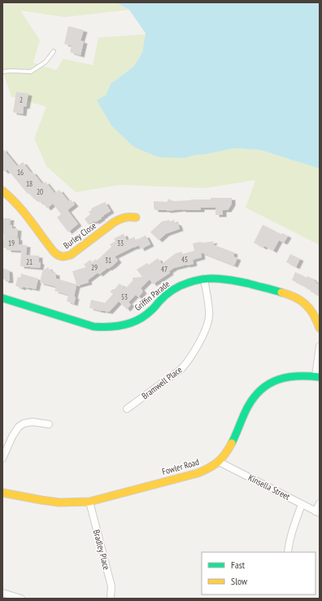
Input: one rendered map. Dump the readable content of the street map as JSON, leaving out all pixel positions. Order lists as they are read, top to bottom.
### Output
{
  "streets": {
    "street": [
      "Burley Close",
      "Griffin Parade",
      "Bramwell Place",
      "Fowler Road",
      "Kinsella Street",
      "Bradley Place"
    ]
  },
  "crossings": [
    ["Griffin Parade", "Bramwell Place"],
    ["Fowler Road", "Kinsella Street"],
    ["Fowler Road", "Bradley Place"]
  ],
  "house_numbers": [
    "2",
    "16",
    "18",
    "20",
    "19",
    "33",
    "45",
    "31",
    "21",
    "29",
    "47",
    "53"
  ],
  "legend": ["Fast", "Slow"]
}
